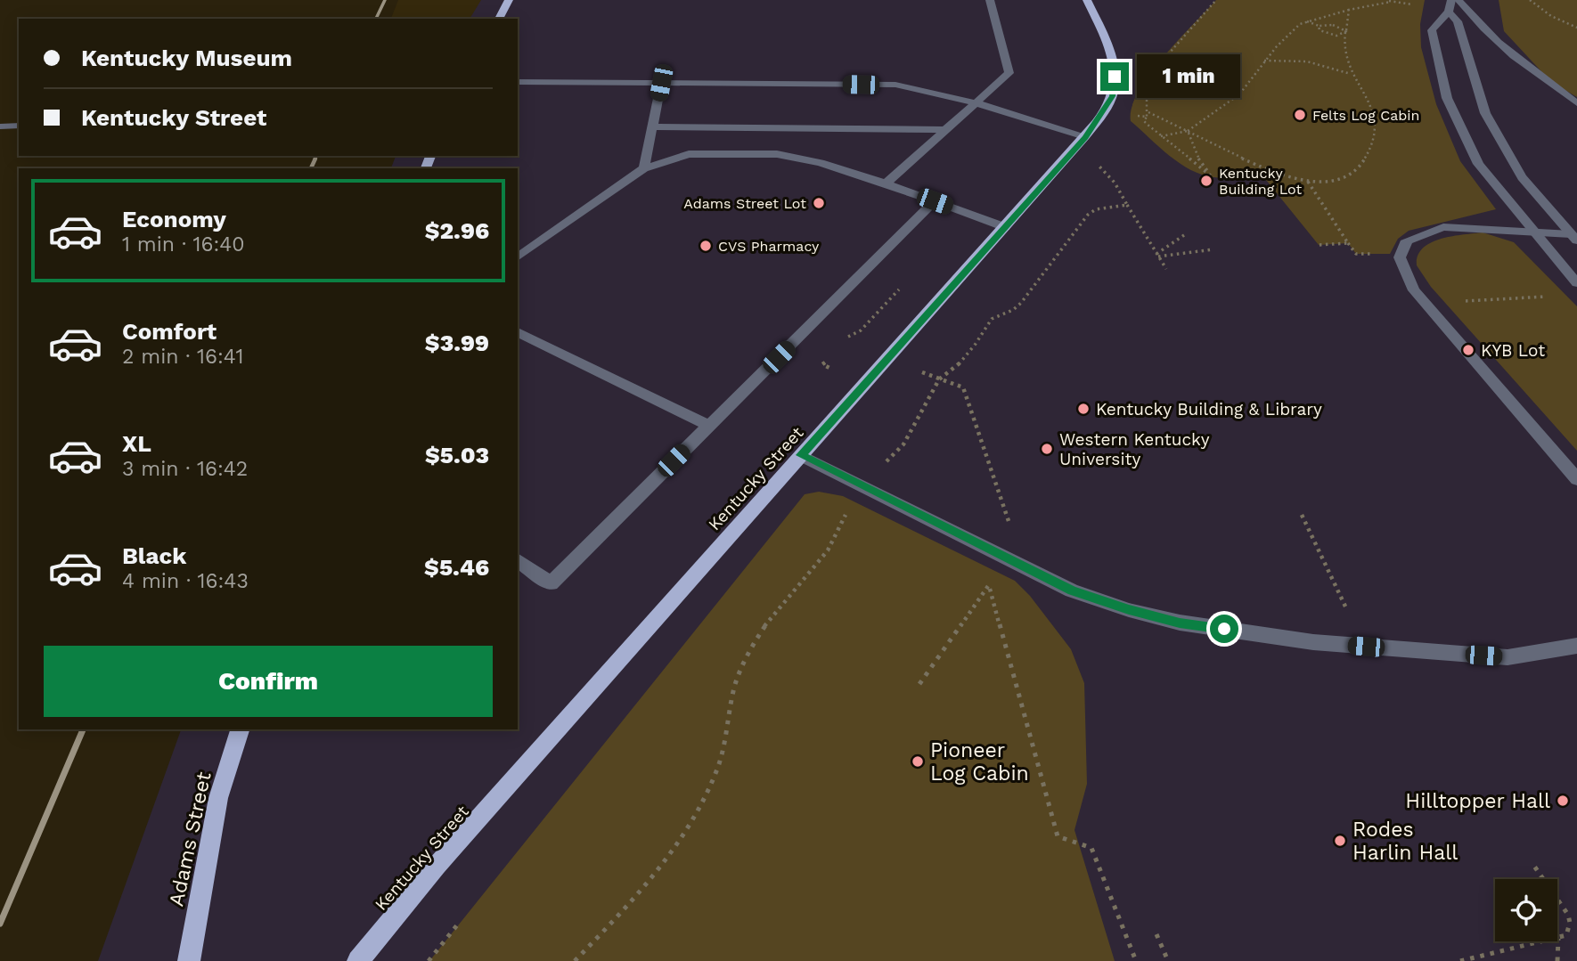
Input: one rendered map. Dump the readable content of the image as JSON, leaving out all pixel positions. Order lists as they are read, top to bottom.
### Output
{
  "streets": {
    "main road": ["Kentucky Street", "Adams Street"]
  },
  "places": [
    "Felts Log Cabin",
    "Kentucky Building Lot",
    "Adams Street Lot",
    "CVS Pharmacy",
    "KYB Lot",
    "Kentucky Building & Library",
    "Western Kentucky University",
    "Pioneer Log Cabin",
    "Hilltopper Hall",
    "Rodes Harlin Hall"
  ],
  "page": {
    "banner": ["Kentucky Museum", "Kentucky Street"],
    "bubble": "1 min",
    "list": [
      {
        "name": "Economy",
        "note": "1 min · 16:40",
        "value": "$2.96"
      },
      {
        "name": "Comfort",
        "note": "2 min · 16:41",
        "value": "$3.99"
      },
      {
        "name": "XL",
        "note": "3 min · 16:42",
        "value": "$5.03"
      },
      {
        "name": "Black",
        "note": "4 min · 16:43",
        "value": "$5.46"
      }
    ],
    "buttons": "Confirm"
  }
}
